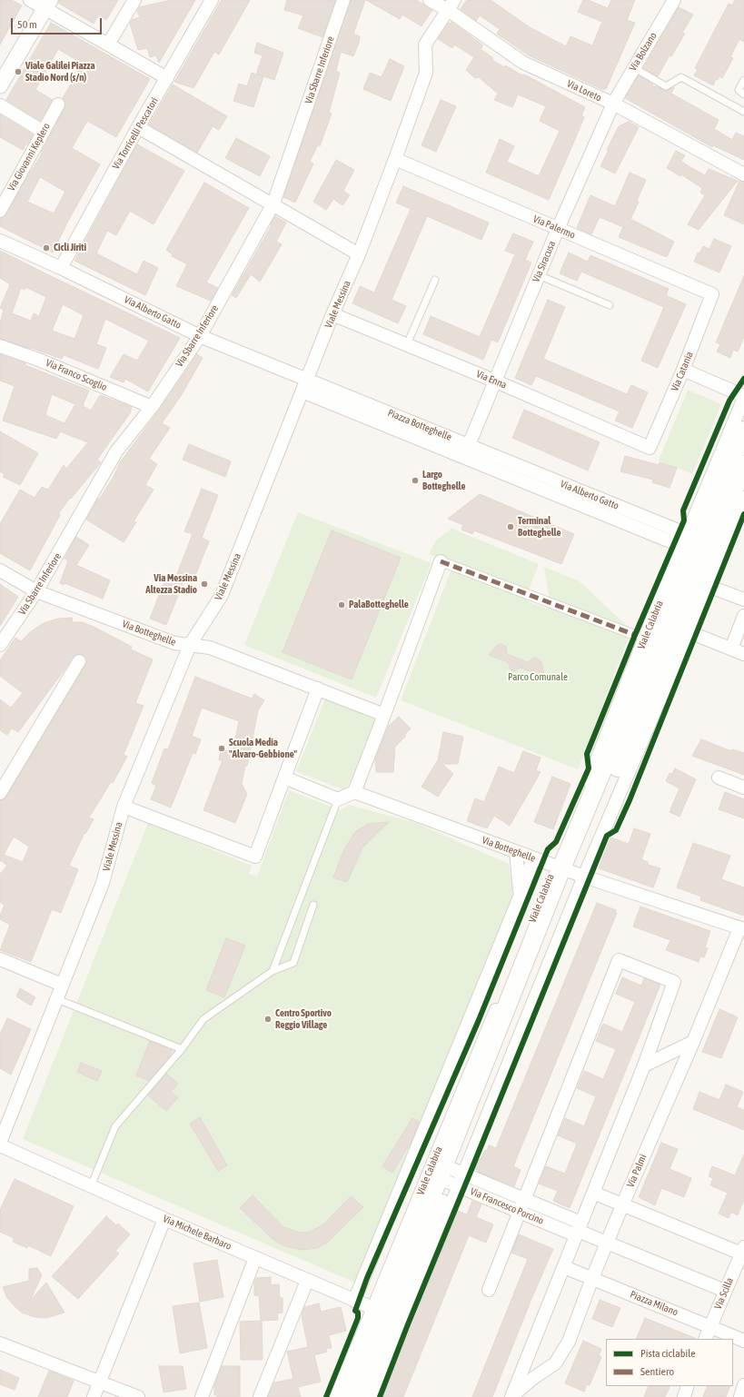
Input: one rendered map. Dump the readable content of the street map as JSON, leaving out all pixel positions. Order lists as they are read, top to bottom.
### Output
{
  "streets": {
    "main road": ["Viale Calabria"],
    "street": [
      "Via Bolzano",
      "Via Sbarre Inferiore",
      "Via Loreto",
      "Via Torricelli Pescatori",
      "Via Giovanni Keplero",
      "Via Palermo",
      "Via Siracusa",
      "Viale Messina",
      "Via Alberto Gatto",
      "Via Catania",
      "Via Franco Scoglio",
      "Via Enna",
      "Piazza Botteghelle",
      "Via Botteghelle",
      "Via Palmi",
      "Via Francesco Porcino",
      "Via Michele Barbaro",
      "Via Scilla",
      "Piazza Milano"
    ]
  },
  "crossings": [
    ["Via Bolzano", "Via Loreto"],
    ["Via Bolzano", "Via Siracusa"],
    ["Via Sbarre Inferiore", "Via Alberto Gatto"],
    ["Via Sbarre Inferiore", "Via Franco Scoglio"],
    ["Via Sbarre Inferiore", "Via Botteghelle"],
    ["Via Loreto", "Via Siracusa"],
    ["Via Loreto", "Viale Messina"],
    ["Via Torricelli Pescatori", "Via Alberto Gatto"],
    ["Via Palermo", "Via Siracusa"],
    ["Via Palermo", "Viale Messina"],
    ["Via Palermo", "Via Catania"],
    ["Via Siracusa", "Via Enna"],
    ["Viale Messina", "Via Alberto Gatto"],
    ["Viale Messina", "Via Enna"],
    ["Viale Messina", "Piazza Botteghelle"],
    ["Viale Messina", "Via Botteghelle"],
    ["Viale Messina", "Via Michele Barbaro"],
    ["Via Alberto Gatto", "Piazza Botteghelle"],
    ["Via Alberto Gatto", "Viale Calabria"],
    ["Via Catania", "Via Enna"],
    ["Viale Calabria", "Via Botteghelle"],
    ["Viale Calabria", "Via Francesco Porcino"],
    ["Viale Calabria", "Via Michele Barbaro"],
    ["Via Botteghelle", "Via Palmi"],
    ["Via Palmi", "Via Francesco Porcino"],
    ["Via Palmi", "Piazza Milano"],
    ["Via Scilla", "Piazza Milano"]
  ],
  "parks": ["Parco Comunale"],
  "places": [
    "Viale Galilei Piazza Stadio Nord (s/n)",
    "Cicli Jiriti",
    "Largo Botteghelle",
    "Terminal Botteghelle",
    "Via Messina Altezza Stadio",
    "PalaBotteghelle",
    "Scuola Media \"Alvaro-Gebbione\"",
    "Centro Sportivo Reggio Village"
  ],
  "legend": ["Pista ciclabile", "Sentiero"],
  "scale_bar": "50 m"
}
